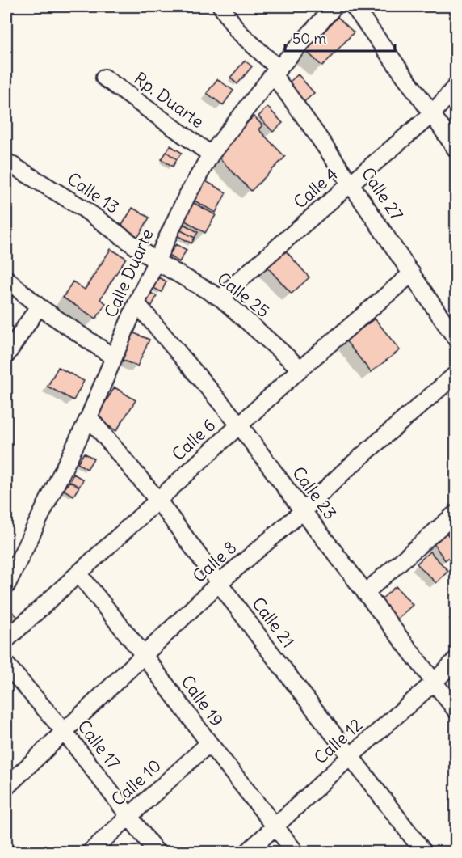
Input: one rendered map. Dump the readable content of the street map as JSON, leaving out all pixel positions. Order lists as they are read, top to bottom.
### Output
{
  "streets": {
    "street": [
      "Rp. Duarte",
      "Calle 4",
      "Calle 13",
      "Calle 27",
      "Calle Duarte",
      "Calle 25",
      "Calle 6",
      "Calle 23",
      "Calle 8",
      "Calle 21",
      "Calle 19",
      "Calle 12",
      "Calle 17",
      "Calle 10"
    ]
  },
  "crossings": [
    ["Rp. Duarte", "Calle Duarte"],
    ["Calle 4", "Calle 27"],
    ["Calle 4", "Calle 25"],
    ["Calle 13", "Calle Duarte"],
    ["Calle 13", "Calle 25"],
    ["Calle 27", "Calle Duarte"],
    ["Calle 27", "Calle 6"],
    ["Calle Duarte", "Calle 25"],
    ["Calle Duarte", "Calle 23"],
    ["Calle Duarte", "Calle 21"],
    ["Calle 25", "Calle 6"],
    ["Calle 6", "Calle 23"],
    ["Calle 6", "Calle 21"],
    ["Calle 6", "Calle 19"],
    ["Calle 23", "Calle 8"],
    ["Calle 23", "Calle 12"],
    ["Calle 8", "Calle 21"],
    ["Calle 8", "Calle 19"],
    ["Calle 8", "Calle 17"],
    ["Calle 21", "Calle 12"],
    ["Calle 19", "Calle 12"],
    ["Calle 19", "Calle 10"],
    ["Calle 17", "Calle 10"]
  ],
  "scale_bar": "50 m"
}
